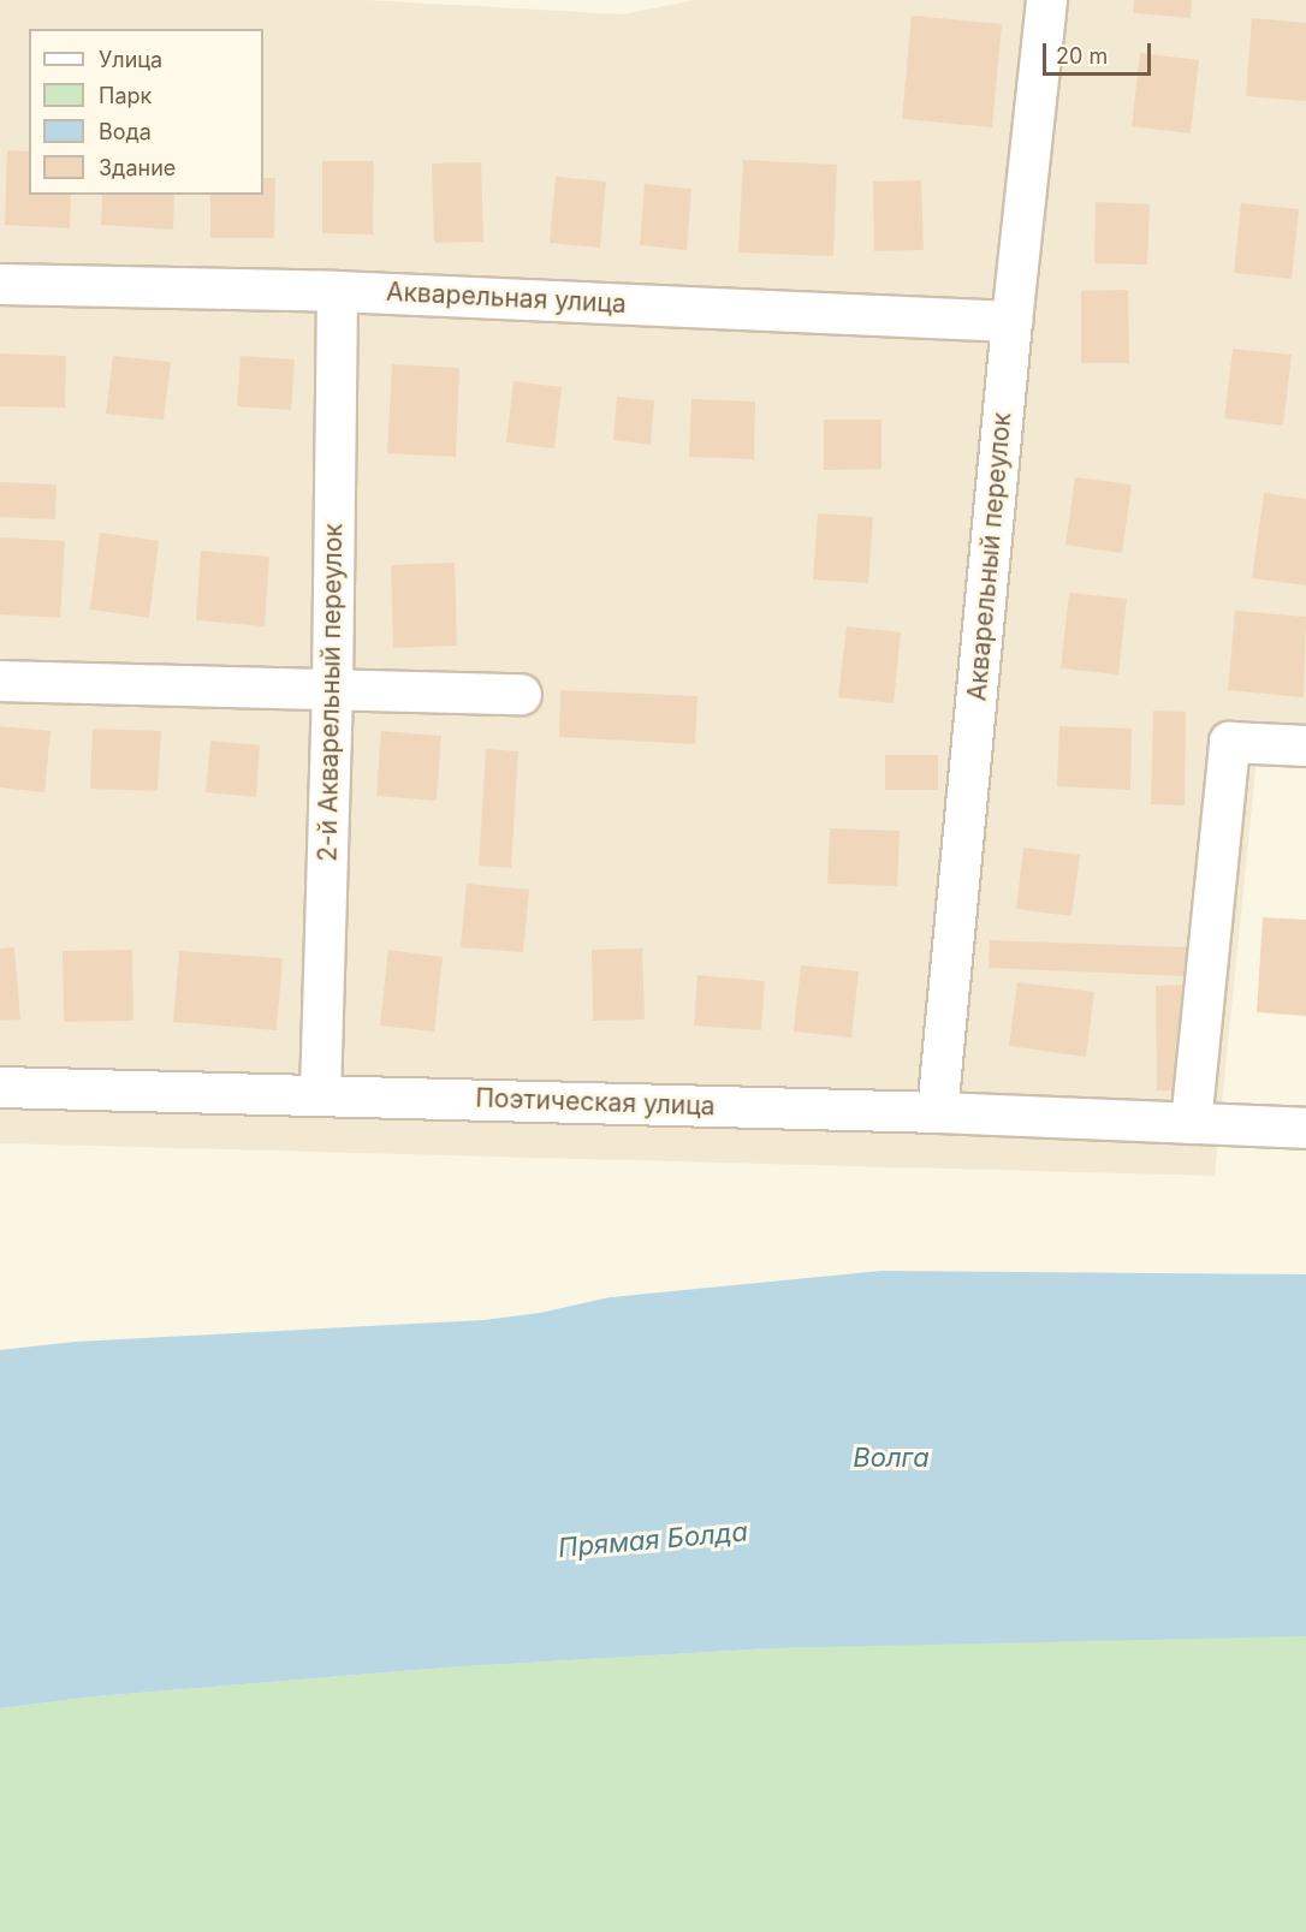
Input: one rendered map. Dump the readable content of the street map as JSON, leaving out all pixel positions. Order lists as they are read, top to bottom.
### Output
{
  "streets": {
    "street": [
      "Акварельная улица",
      "Акварельный переулок",
      "2-й Акварельный переулок",
      "Поэтическая улица"
    ]
  },
  "crossings": [
    ["Акварельная улица", "Акварельный переулок"],
    ["Акварельная улица", "2-й Акварельный переулок"],
    ["Акварельный переулок", "Поэтическая улица"],
    ["2-й Акварельный переулок", "Поэтическая улица"]
  ],
  "water": ["Волга", "Прямая Болда"],
  "legend": [
    "Улица",
    "Парк",
    "Вода",
    "Здание"
  ],
  "scale_bar": "20 m"
}
